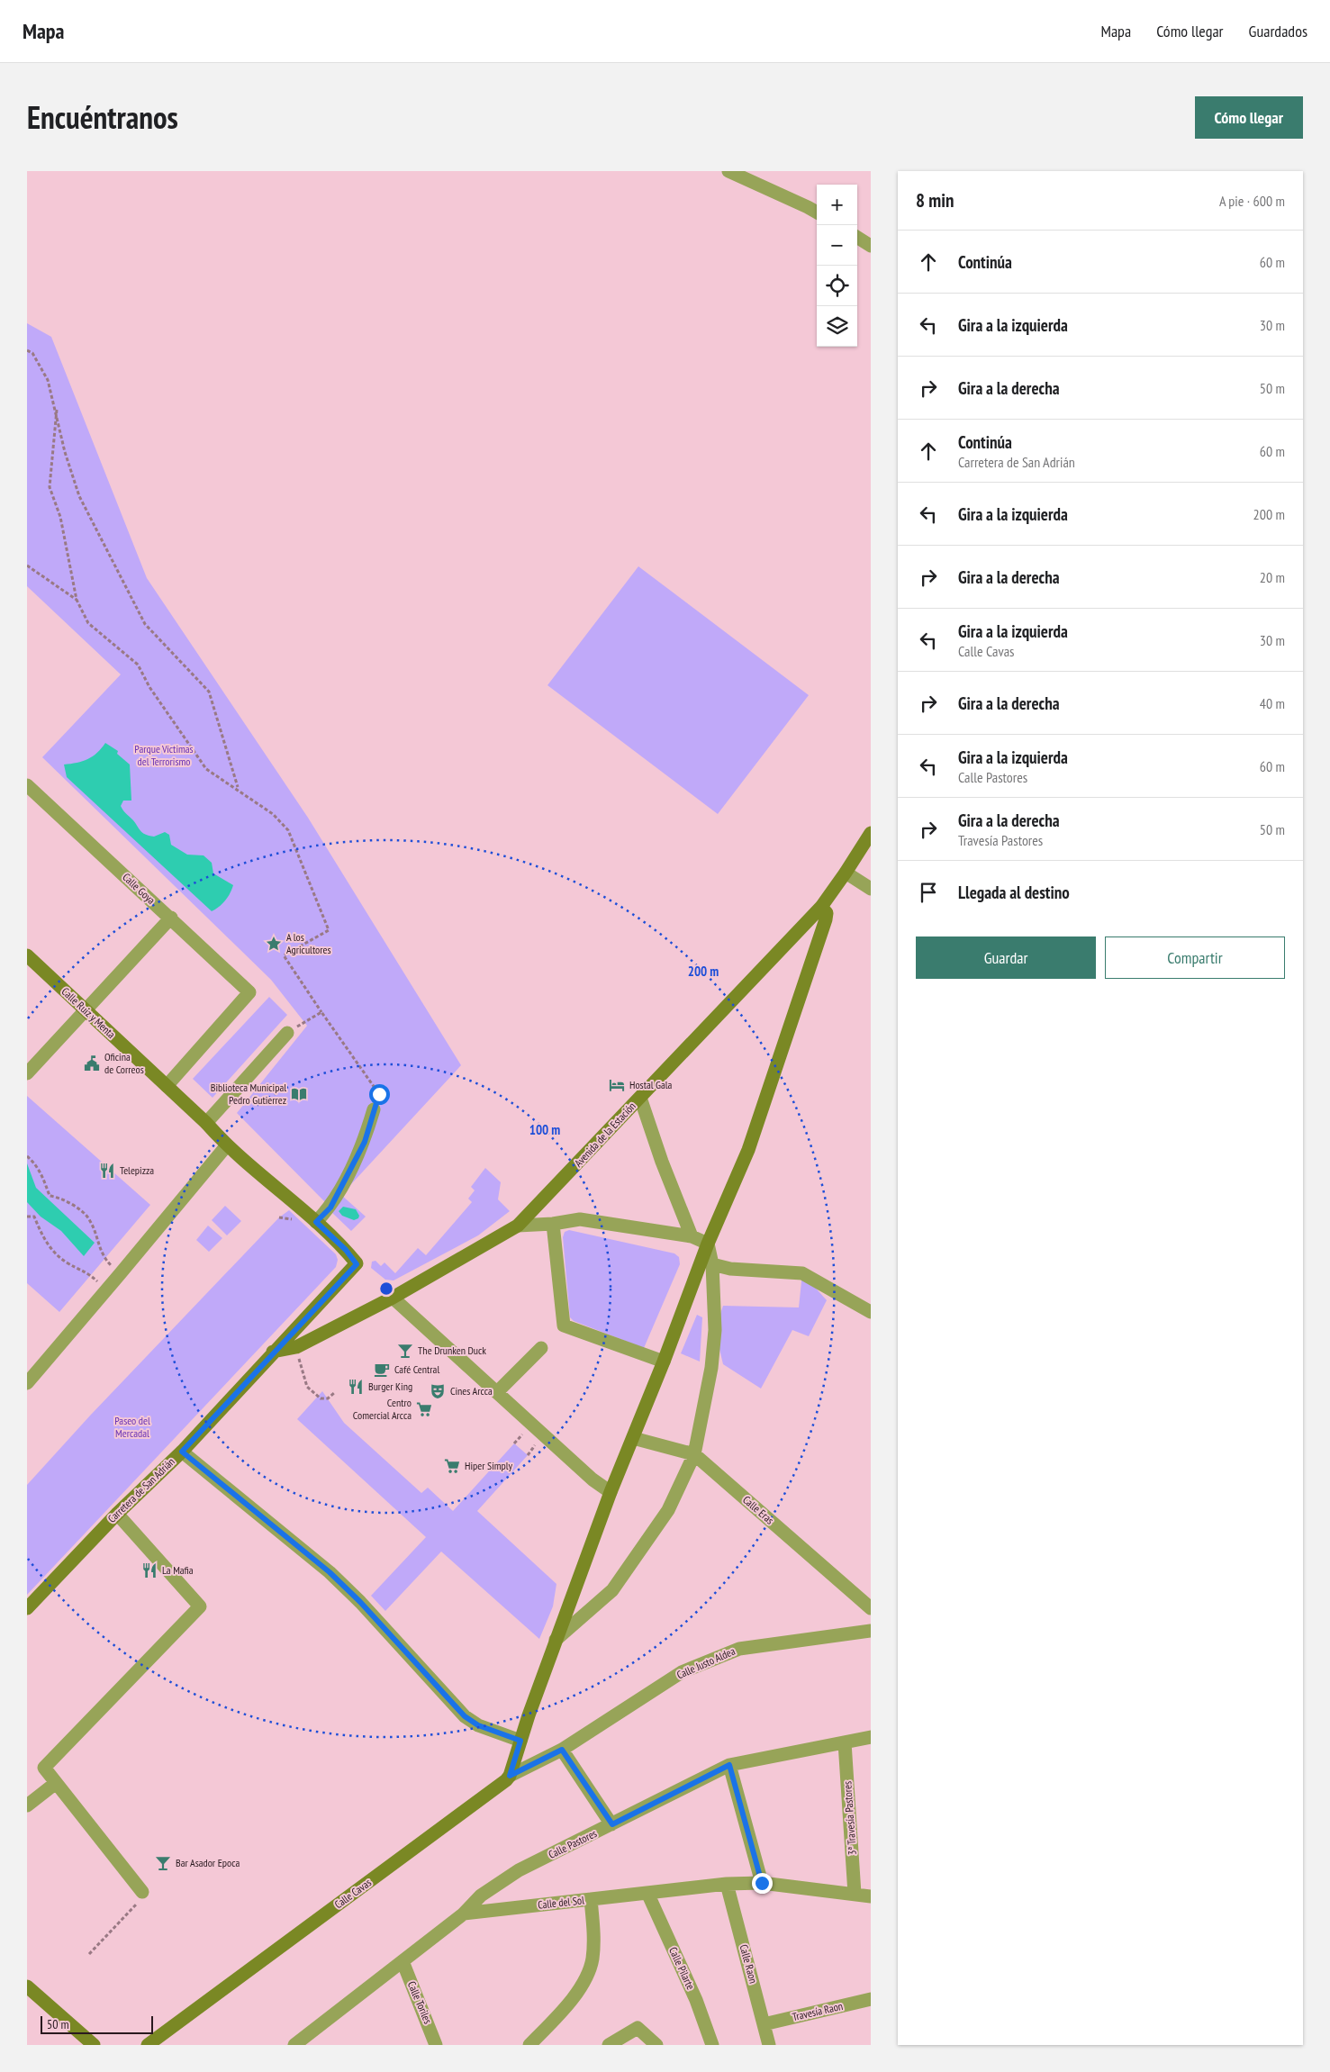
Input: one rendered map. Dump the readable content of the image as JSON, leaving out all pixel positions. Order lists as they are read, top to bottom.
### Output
{
  "streets": {
    "street": [
      "Calle Goya",
      "Calle Ruiz y Menta",
      "Avenida de la Estación",
      "Carretera de San Adrián",
      "Calle Eras",
      "Calle Justo Aldea",
      "3ª Travesía Pastores",
      "Calle Pastores",
      "Calle Cavas",
      "Calle del Sol",
      "Calle Raon",
      "Calle Pilarte",
      "Calle Toriles",
      "Travesía Raon"
    ]
  },
  "crossings": [
    ["Calle Goya", "Calle Ruiz y Menta"],
    ["Calle Ruiz y Menta", "Carretera de San Adrián"],
    ["Avenida de la Estación", "Carretera de San Adrián"],
    ["Calle Justo Aldea", "Calle Cavas"],
    ["3ª Travesía Pastores", "Calle Pastores"],
    ["3ª Travesía Pastores", "Calle del Sol"],
    ["Calle Pastores", "Calle del Sol"],
    ["Calle del Sol", "Calle Raon"],
    ["Calle del Sol", "Calle Pilarte"],
    ["Calle Raon", "Travesía Raon"]
  ],
  "parks": ["Parque Víctimas del Terrorismo", "Paseo del Mercadal"],
  "places": {
    "place": ["A los Agricultores"],
    "public building": ["Oficina de Correos"],
    "hotel": ["Hostal Gala"],
    "library": ["Biblioteca Municipal Pedro Gutierrez"],
    "restaurant": ["Telepizza", "Burger King", "La Mafia"],
    "bar": ["The Drunken Duck", "Bar Asador Epoca"],
    "cafe": ["Café Central"],
    "theatre": ["Cines Arcca"],
    "supermarket": ["Centro Comercial Arcca", "Hiper Simply"]
  },
  "scale_bar": "50 m",
  "page": {
    "header": "Mapa",
    "nav": ["Mapa", "Cómo llegar", "Guardados"],
    "title": "Encuéntranos",
    "buttons": [
      "Cómo llegar",
      ["Guardar", "Compartir"]
    ],
    "heading": ["8 min", "A pie · 600 m"],
    "map_buttons": ["+", "−"],
    "list": [
      ["Continúa", "60 m"],
      ["Gira a la izquierda", "30 m"],
      ["Gira a la derecha", "50 m"],
      ["Continúa", "Carretera de San Adrián", "60 m"],
      ["Gira a la izquierda", "200 m"],
      ["Gira a la derecha", "20 m"],
      ["Gira a la izquierda", "Calle Cavas", "30 m"],
      ["Gira a la derecha", "40 m"],
      ["Gira a la izquierda", "Calle Pastores", "60 m"],
      ["Gira a la derecha", "Travesía Pastores", "50 m"],
      "Llegada al destino"
    ],
    "scale": "50 m"
  },
  "rings": ["200 m", "100 m"]
}
